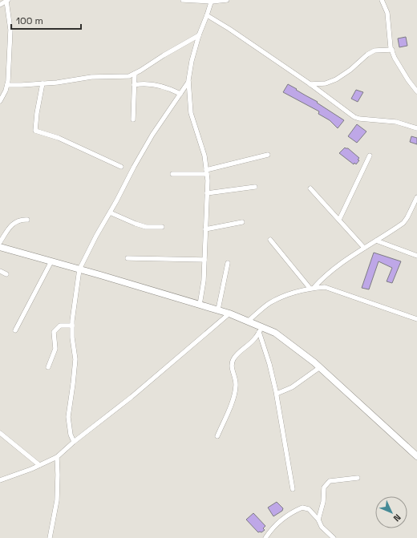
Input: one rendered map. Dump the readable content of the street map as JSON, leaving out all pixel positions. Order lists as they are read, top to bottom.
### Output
{
  "scale_bar": "100 m",
  "north": "bottom right"
}
